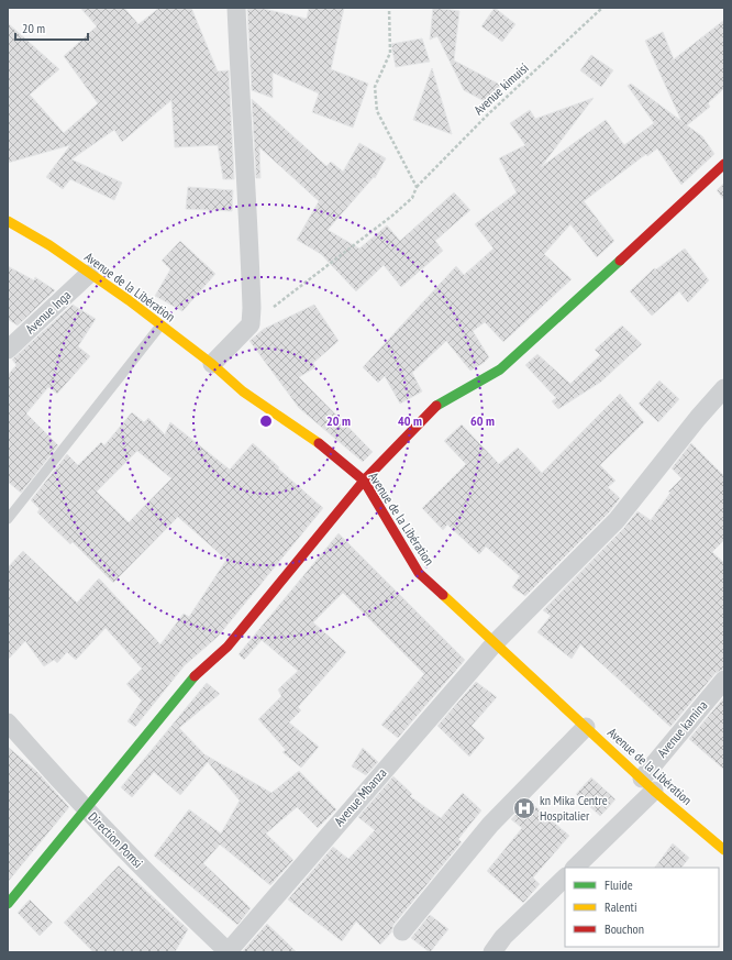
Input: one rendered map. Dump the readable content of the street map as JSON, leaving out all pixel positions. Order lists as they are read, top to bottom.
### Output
{
  "streets": {
    "main road": ["Avenue de la Libération"],
    "street": [
      "Avenue Inga",
      "Avenue kamina",
      "Avenue Mbanza",
      "Direction Pomsi"
    ],
    "path": ["Avenue kimuisi"]
  },
  "crossings": [
    ["Avenue de la Libération", "Avenue Inga"],
    ["Avenue de la Libération", "Avenue kamina"],
    ["Avenue de la Libération", "Avenue Mbanza"],
    ["Avenue Mbanza", "Direction Pomsi"]
  ],
  "places": {
    "hospital": ["kn Mika Centre Hospitalier"]
  },
  "legend": ["Fluide", "Ralenti", "Bouchon"],
  "scale_bar": "20 m",
  "rings": ["20 m", "40 m", "60 m"]
}
